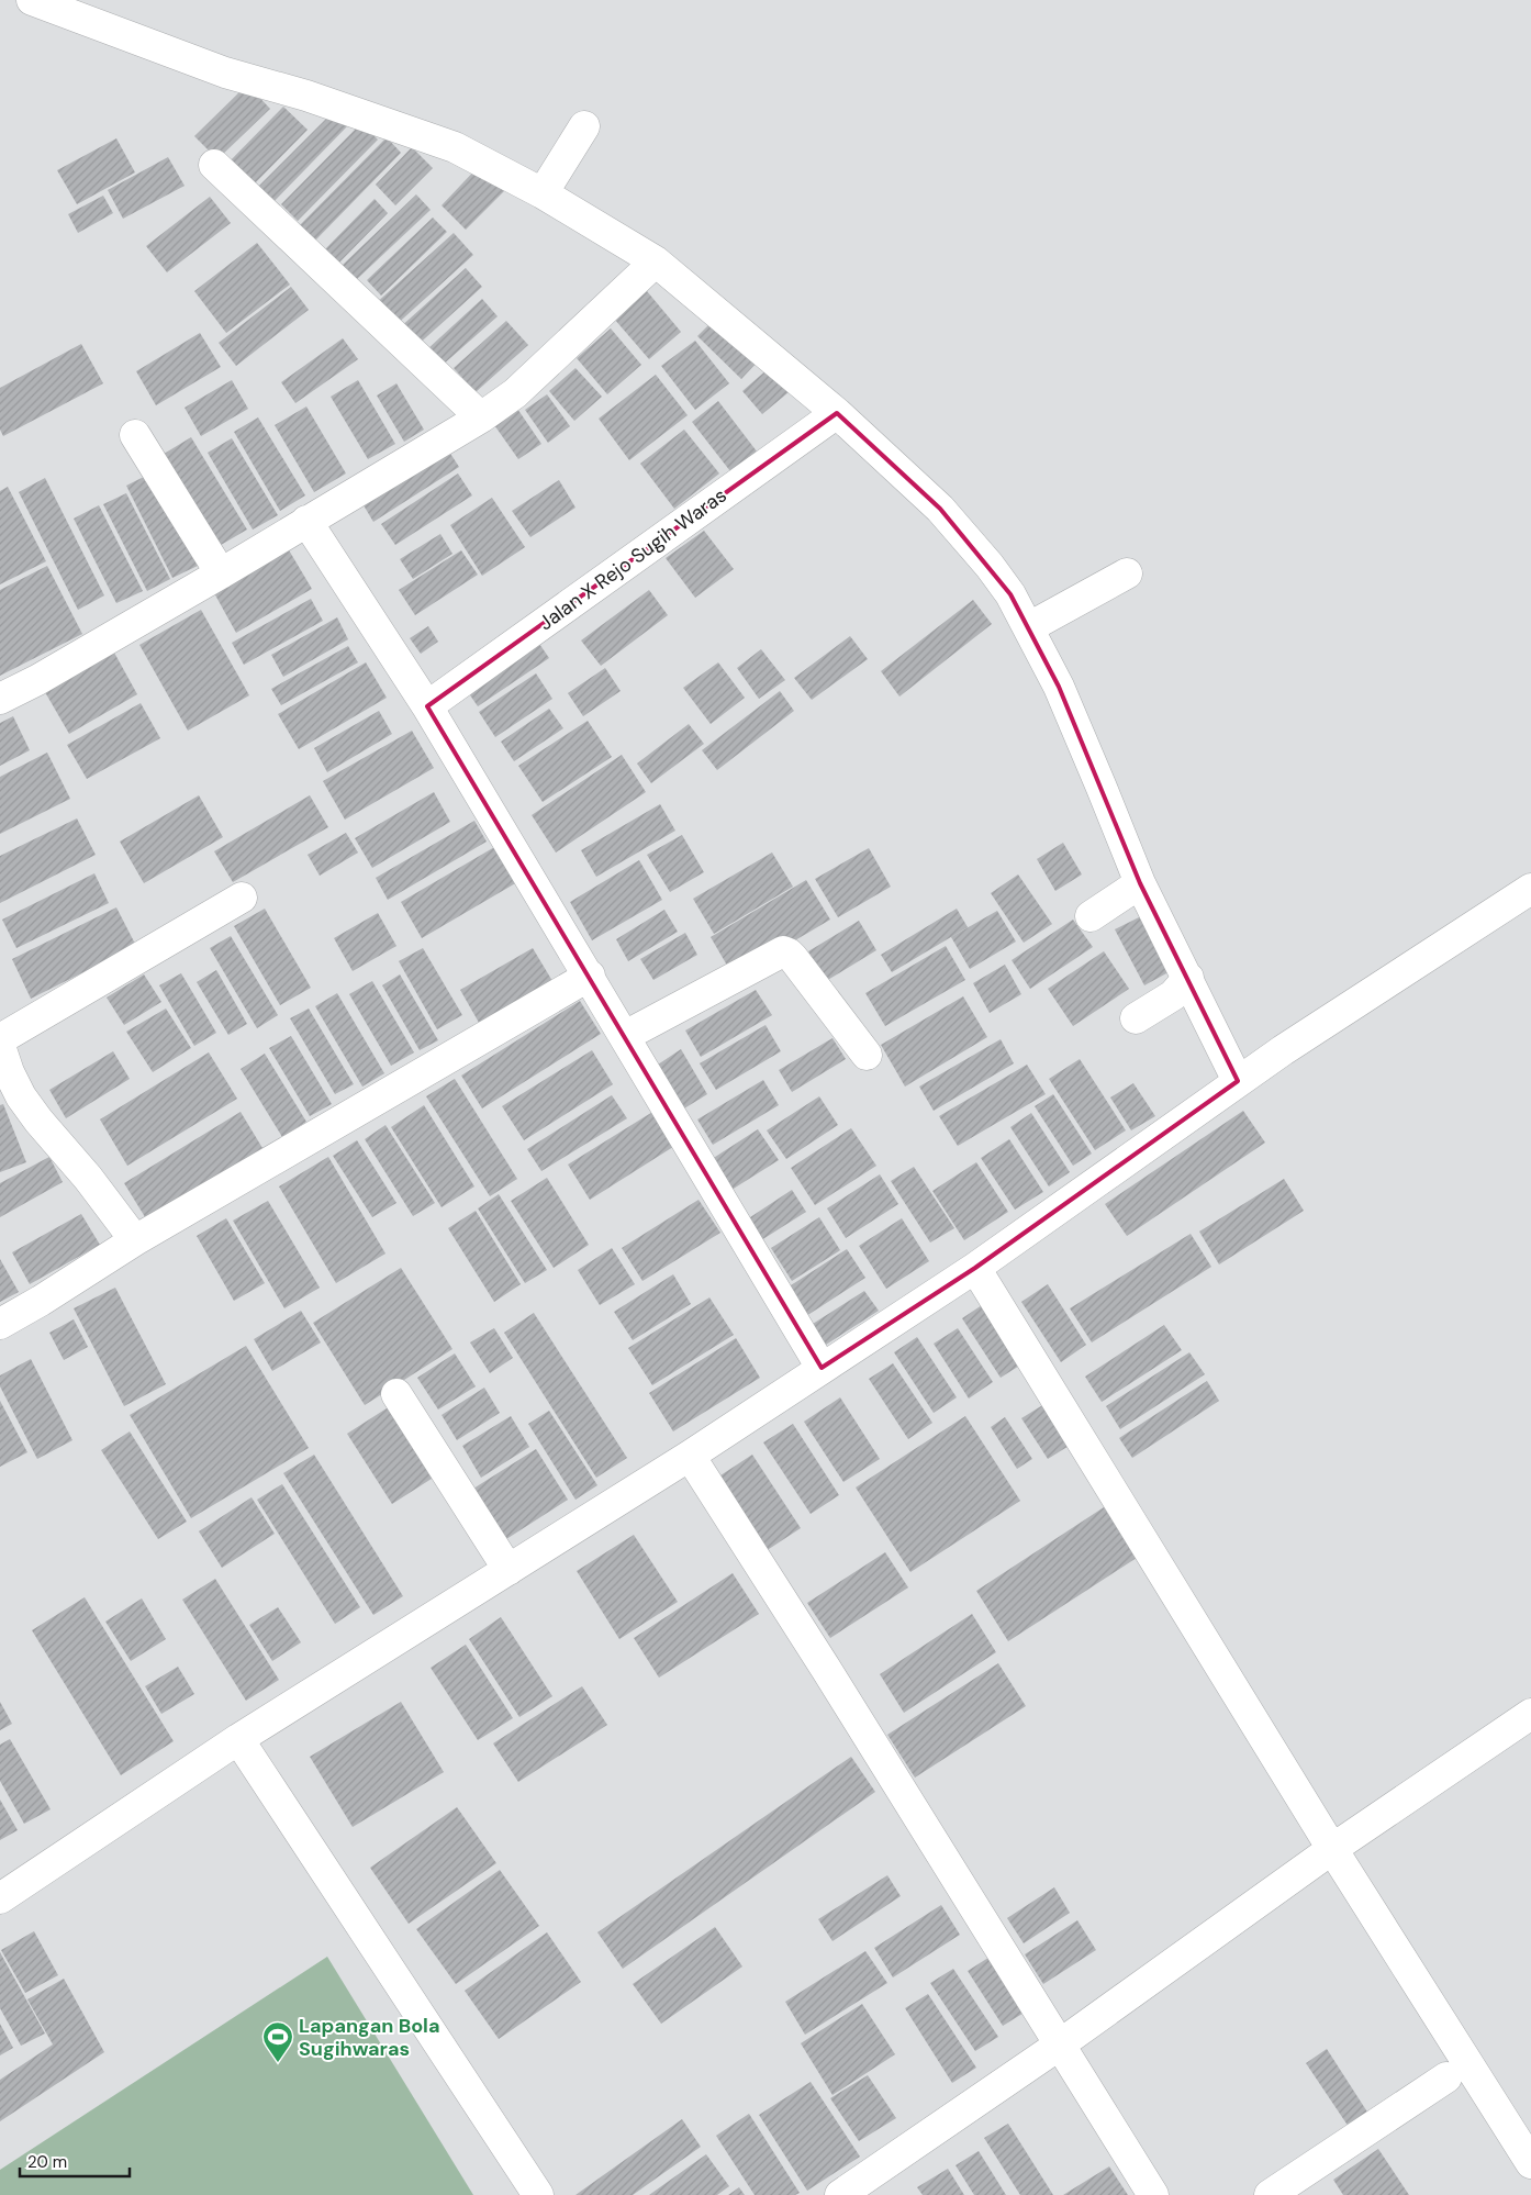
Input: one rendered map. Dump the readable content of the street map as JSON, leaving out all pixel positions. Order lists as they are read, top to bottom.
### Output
{
  "streets": {
    "street": ["Jalan X Rejo Sugih Waras"]
  },
  "places": {
    "sports": ["Lapangan Bola Sugihwaras"]
  },
  "scale_bar": "20 m"
}
